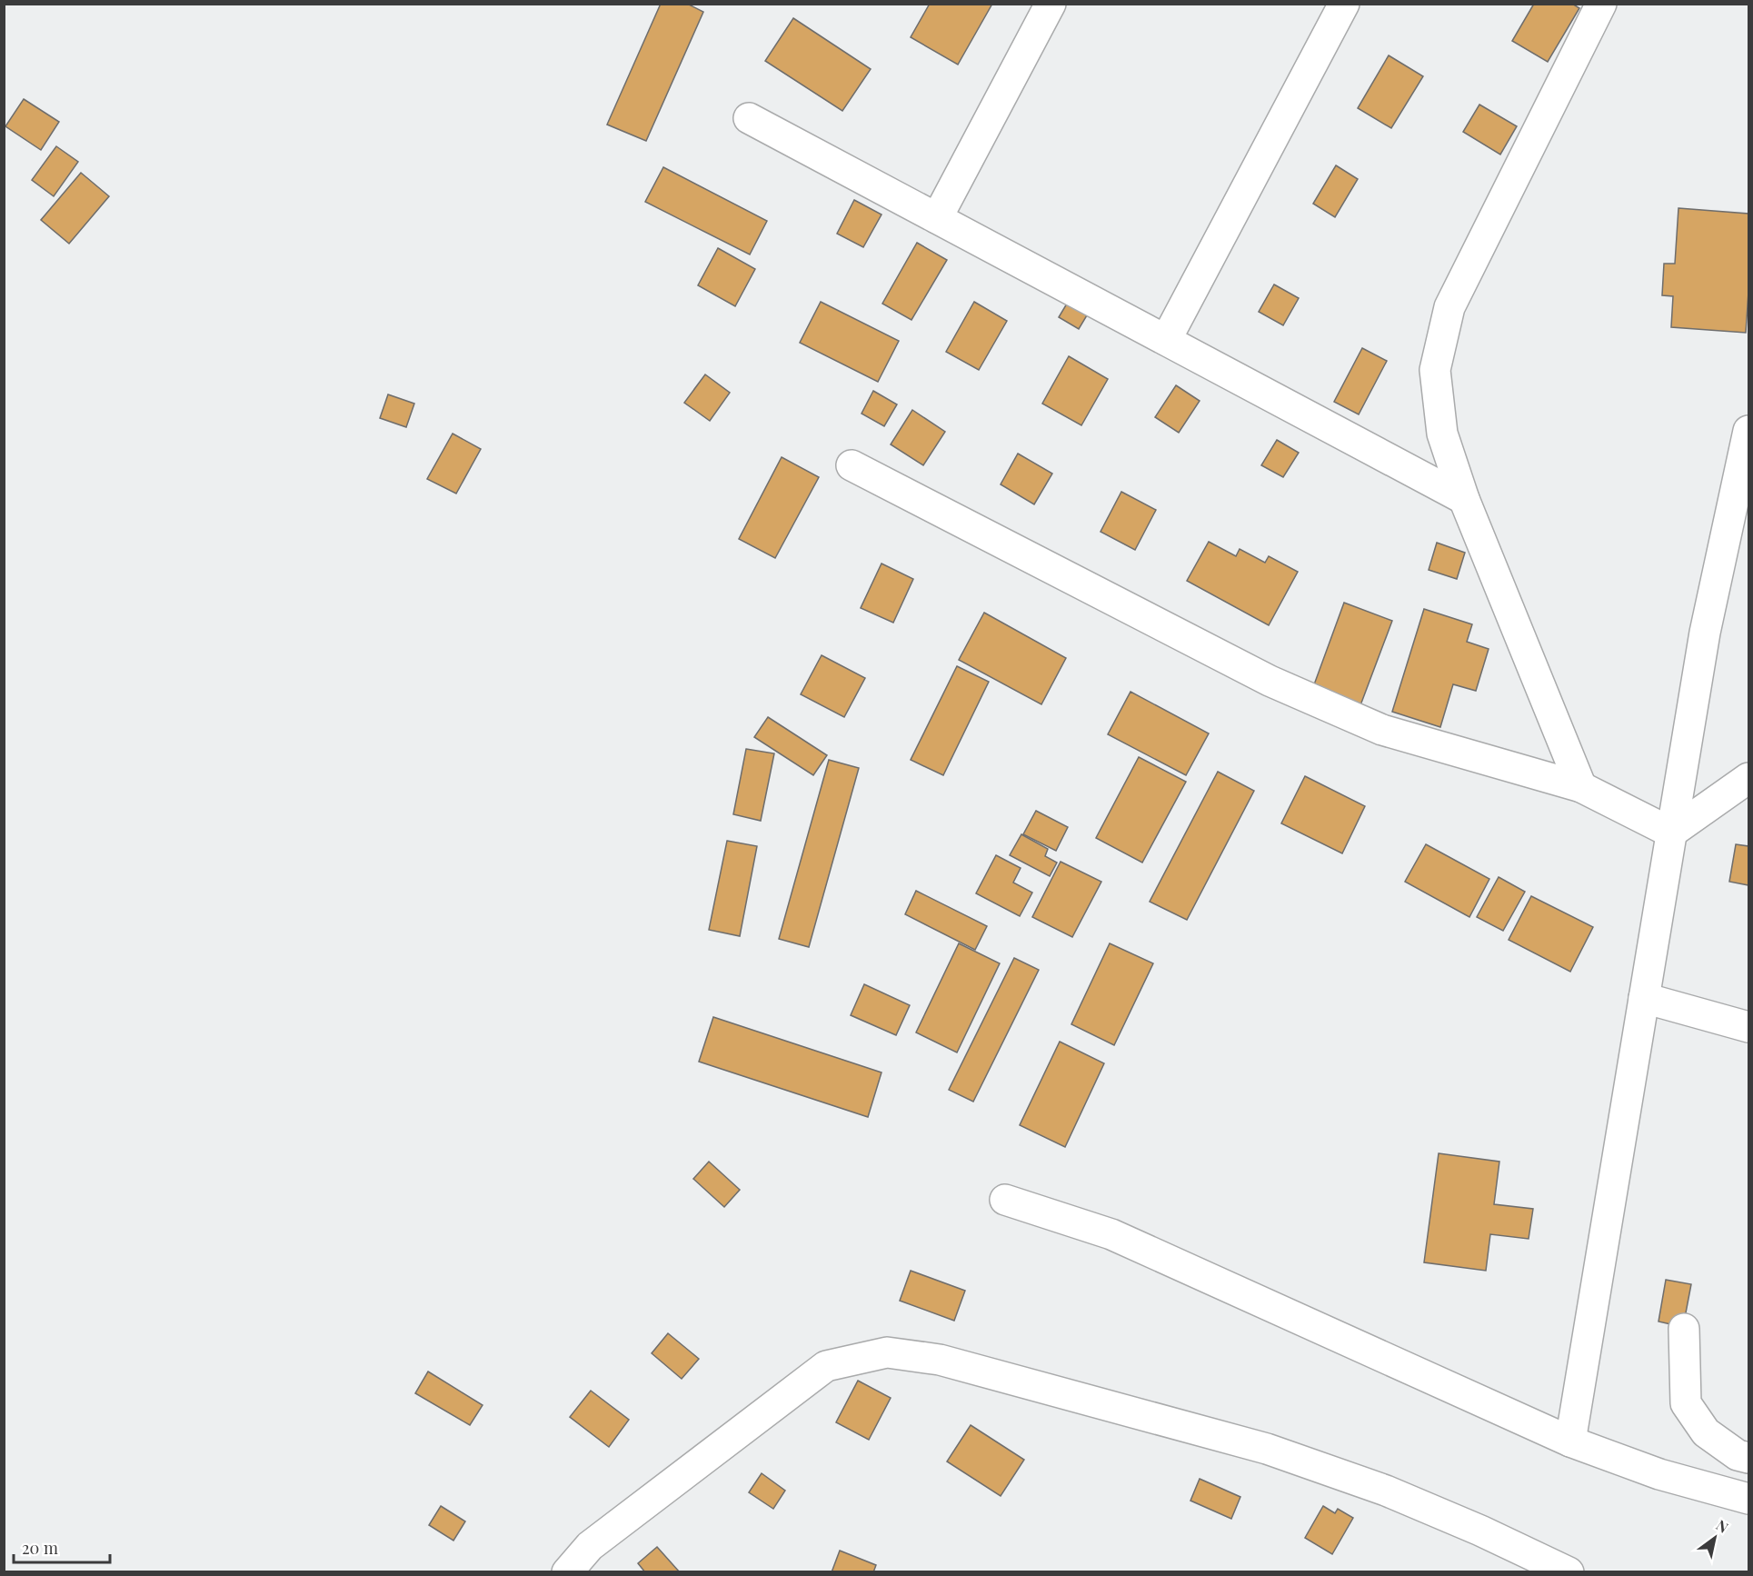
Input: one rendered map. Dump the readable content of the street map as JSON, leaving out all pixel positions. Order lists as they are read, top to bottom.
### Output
{
  "scale_bar": "20 m",
  "north": "top right"
}
